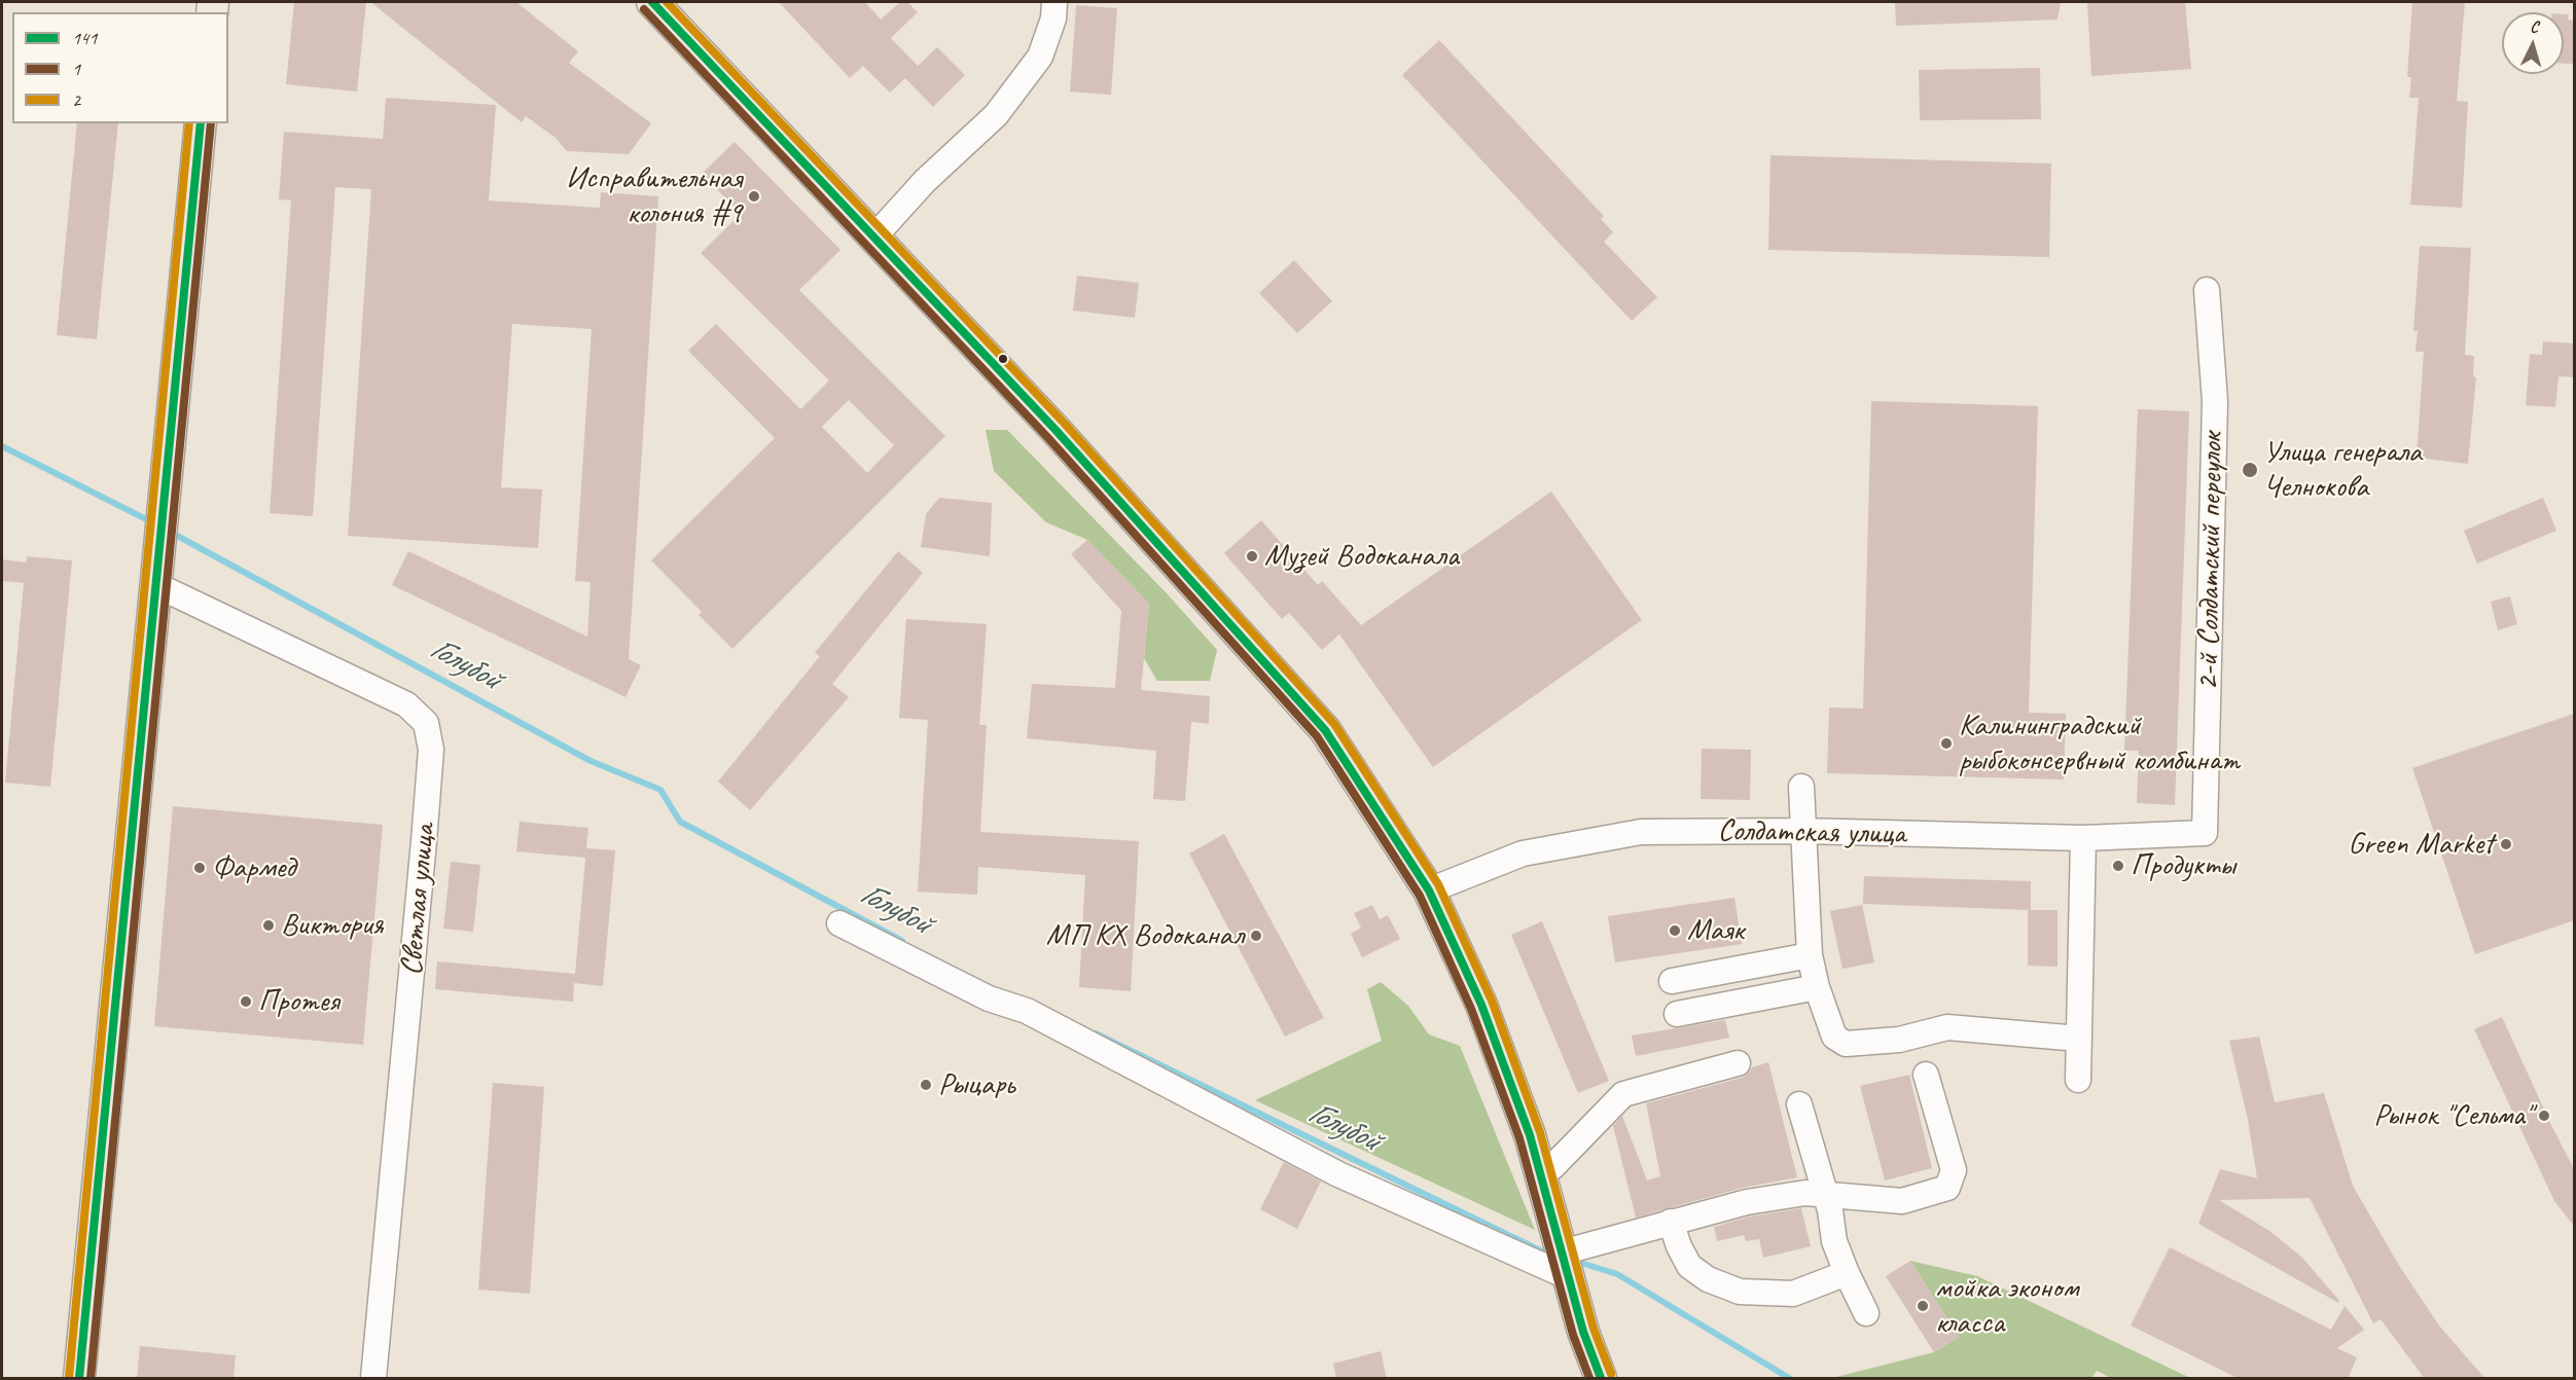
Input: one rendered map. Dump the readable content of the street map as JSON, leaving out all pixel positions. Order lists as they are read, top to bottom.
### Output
{
  "streets": {
    "street": ["2-й Солдатский переулок", "Солдатская улица", "Светлая улица"]
  },
  "crossings": [
    ["2-й Солдатский переулок", "Солдатская улица"]
  ],
  "water": ["Голубой"],
  "places": [
    "Исправительная колония #9",
    "Улица генерала Челнокова",
    "Музей Водоканала",
    "Калининградский рыбоконсервный комбинат",
    "Green Market",
    "Продукты",
    "Фармед",
    "Виктория",
    "Маяк",
    "МП КХ Водоканал",
    "Протея",
    "Рыцарь",
    "Рынок \"Сельма\"",
    "мойка эконом класса"
  ],
  "lines": ["transit line 141", "transit line 2", "transit line 1"],
  "legend": ["141", "1", "2"],
  "north": "top"
}
